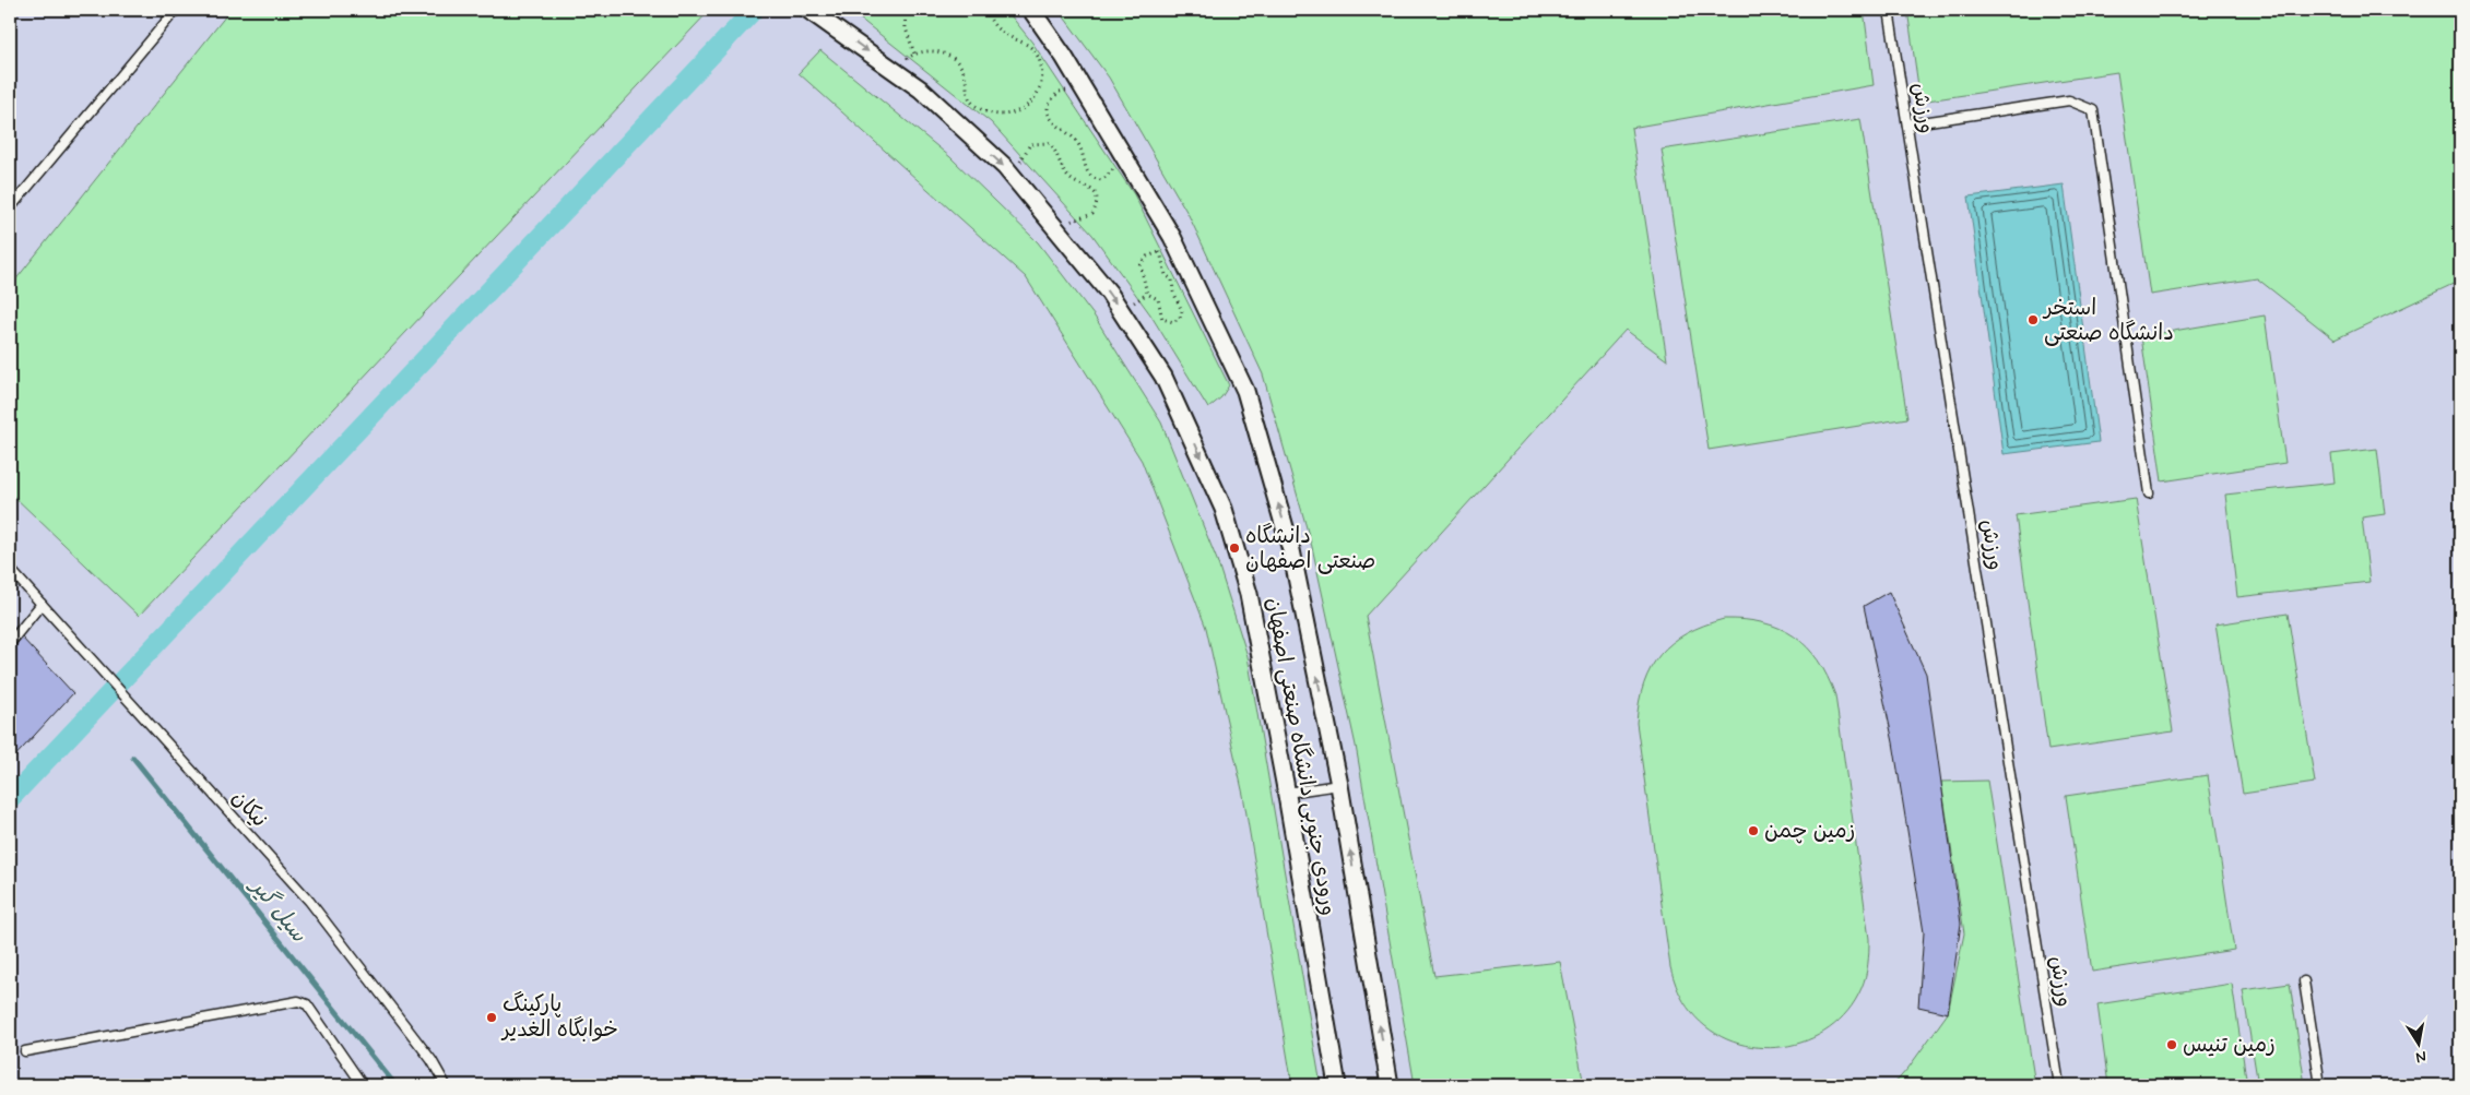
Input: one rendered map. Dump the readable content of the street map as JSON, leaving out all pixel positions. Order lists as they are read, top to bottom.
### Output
{
  "streets": {
    "street": ["ورودی جنوبی دانشگاه صنعتی اصفهان"],
    "lane": ["ورزش", "نیکان"]
  },
  "water": ["سیل گیر"],
  "places": [
    "استخر دانشگاه صنعتی",
    "دانشگاه صنعتی اصفهان",
    "زمین چمن",
    "پارکینگ خوابگاه الغدیر",
    "زمین تنیس"
  ],
  "north": "bottom"
}
